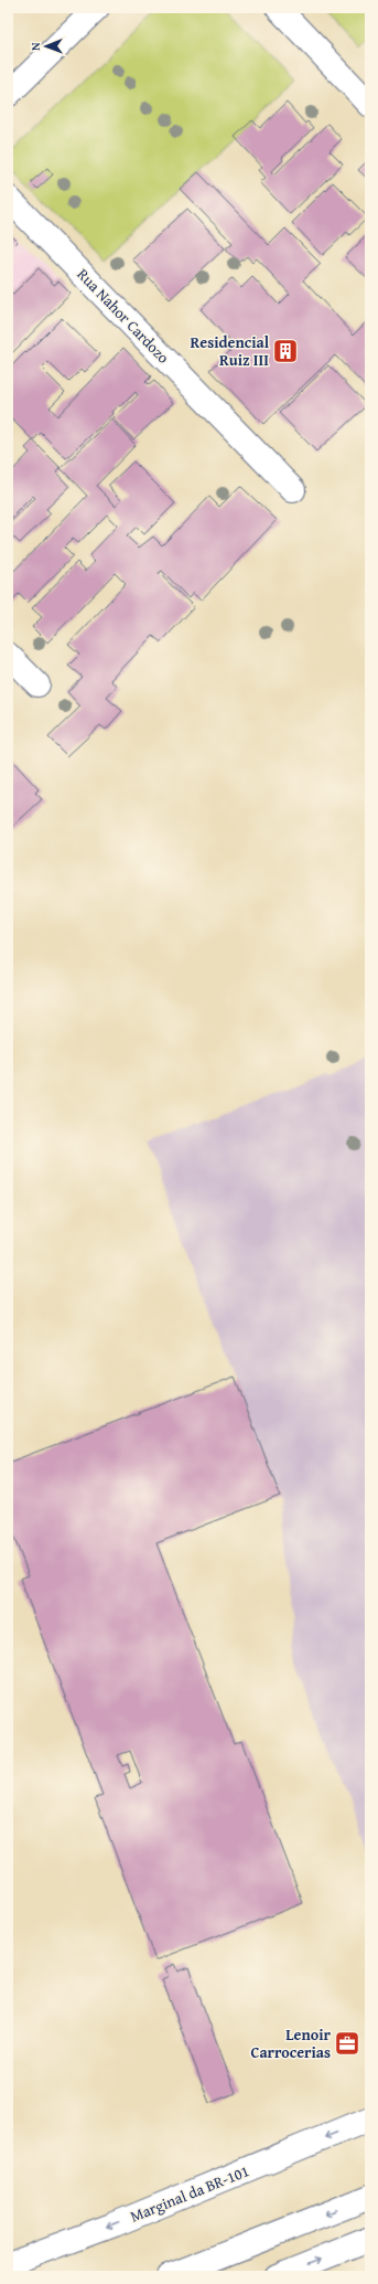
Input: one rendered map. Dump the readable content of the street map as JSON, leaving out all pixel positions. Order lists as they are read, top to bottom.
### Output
{
  "streets": {
    "main road": ["Rua Nahor Cardozo", "Marginal da BR-101"]
  },
  "places": {
    "building": ["Residencial Ruiz III"],
    "office": ["Lenoir Carrocerias"]
  },
  "north": "left"
}
